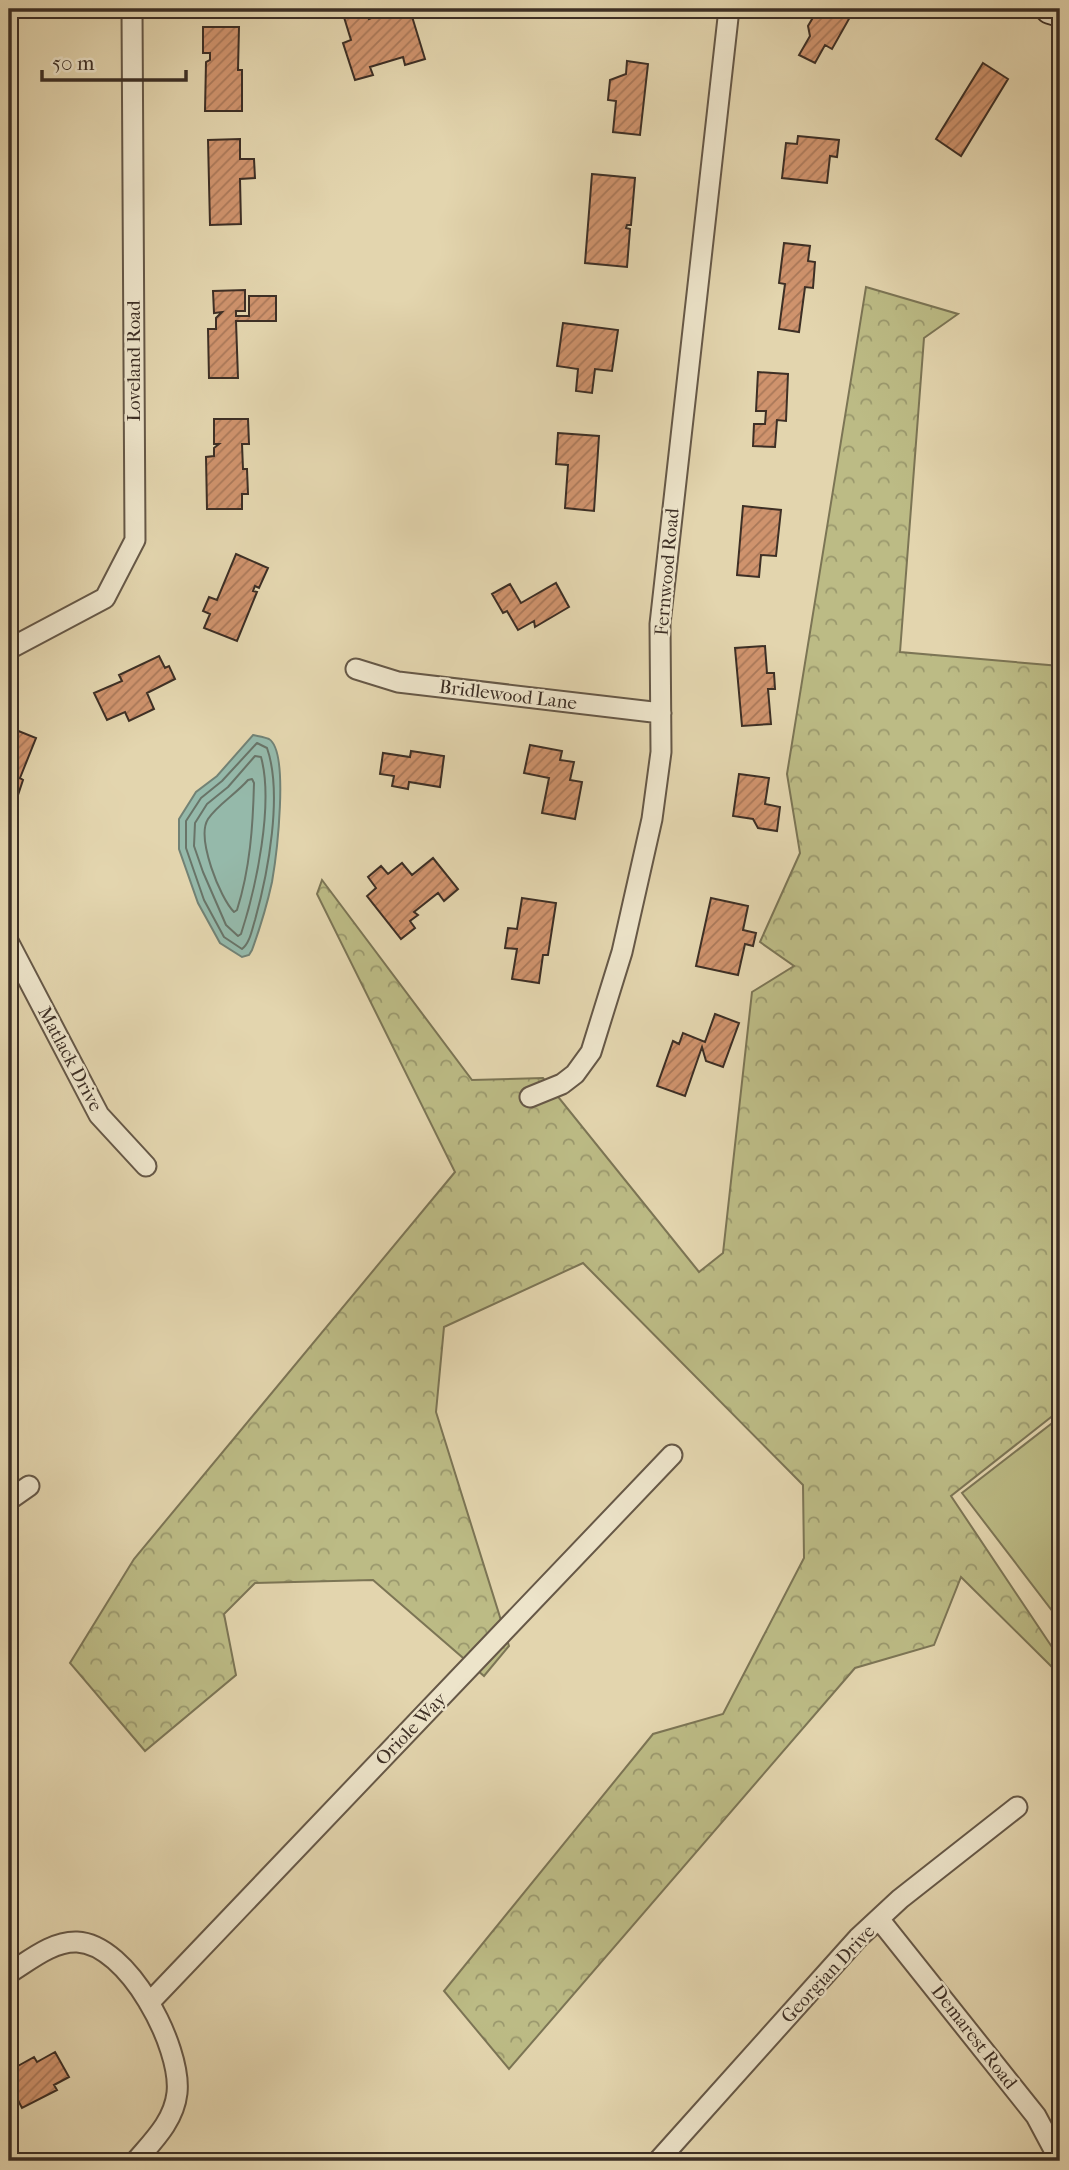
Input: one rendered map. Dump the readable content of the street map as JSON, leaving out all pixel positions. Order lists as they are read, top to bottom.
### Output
{
  "streets": {
    "street": [
      "Loveland Road",
      "Fernwood Road",
      "Bridlewood Lane",
      "Matlack Drive",
      "Oriole Way",
      "Georgian Drive",
      "Demarest Road"
    ]
  },
  "crossings": [
    ["Fernwood Road", "Bridlewood Lane"],
    ["Georgian Drive", "Demarest Road"]
  ],
  "scale_bar": "50 m"
}
